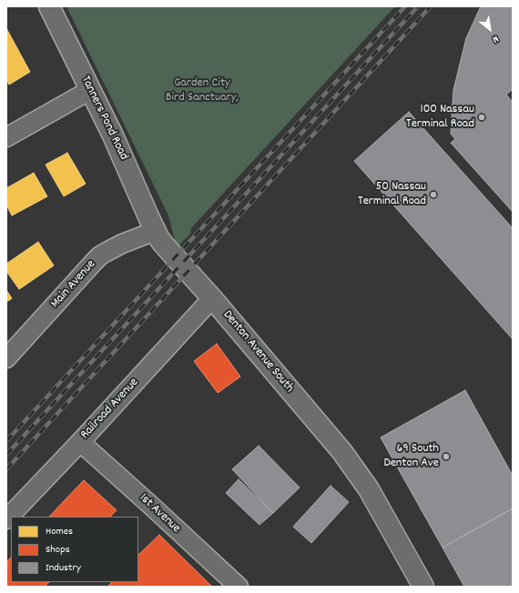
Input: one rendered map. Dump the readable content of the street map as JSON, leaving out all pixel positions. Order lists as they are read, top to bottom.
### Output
{
  "streets": {
    "street": [
      "Tanners Pond Road",
      "Main Avenue",
      "Denton Avenue South",
      "Railroad Avenue",
      "1st Avenue"
    ]
  },
  "crossings": [
    ["Tanners Pond Road", "Main Avenue"],
    ["Tanners Pond Road", "Denton Avenue South"],
    ["Main Avenue", "Denton Avenue South"],
    ["Denton Avenue South", "Railroad Avenue"],
    ["Railroad Avenue", "1st Avenue"]
  ],
  "parks": ["Garden City Bird Sanctuary,"],
  "places": ["100 Nassau Terminal Road", "50 Nassau Terminal Road", "69 South Denton Ave"],
  "legend": ["Homes", "Shops", "Industry"],
  "north": "bottom right"
}
